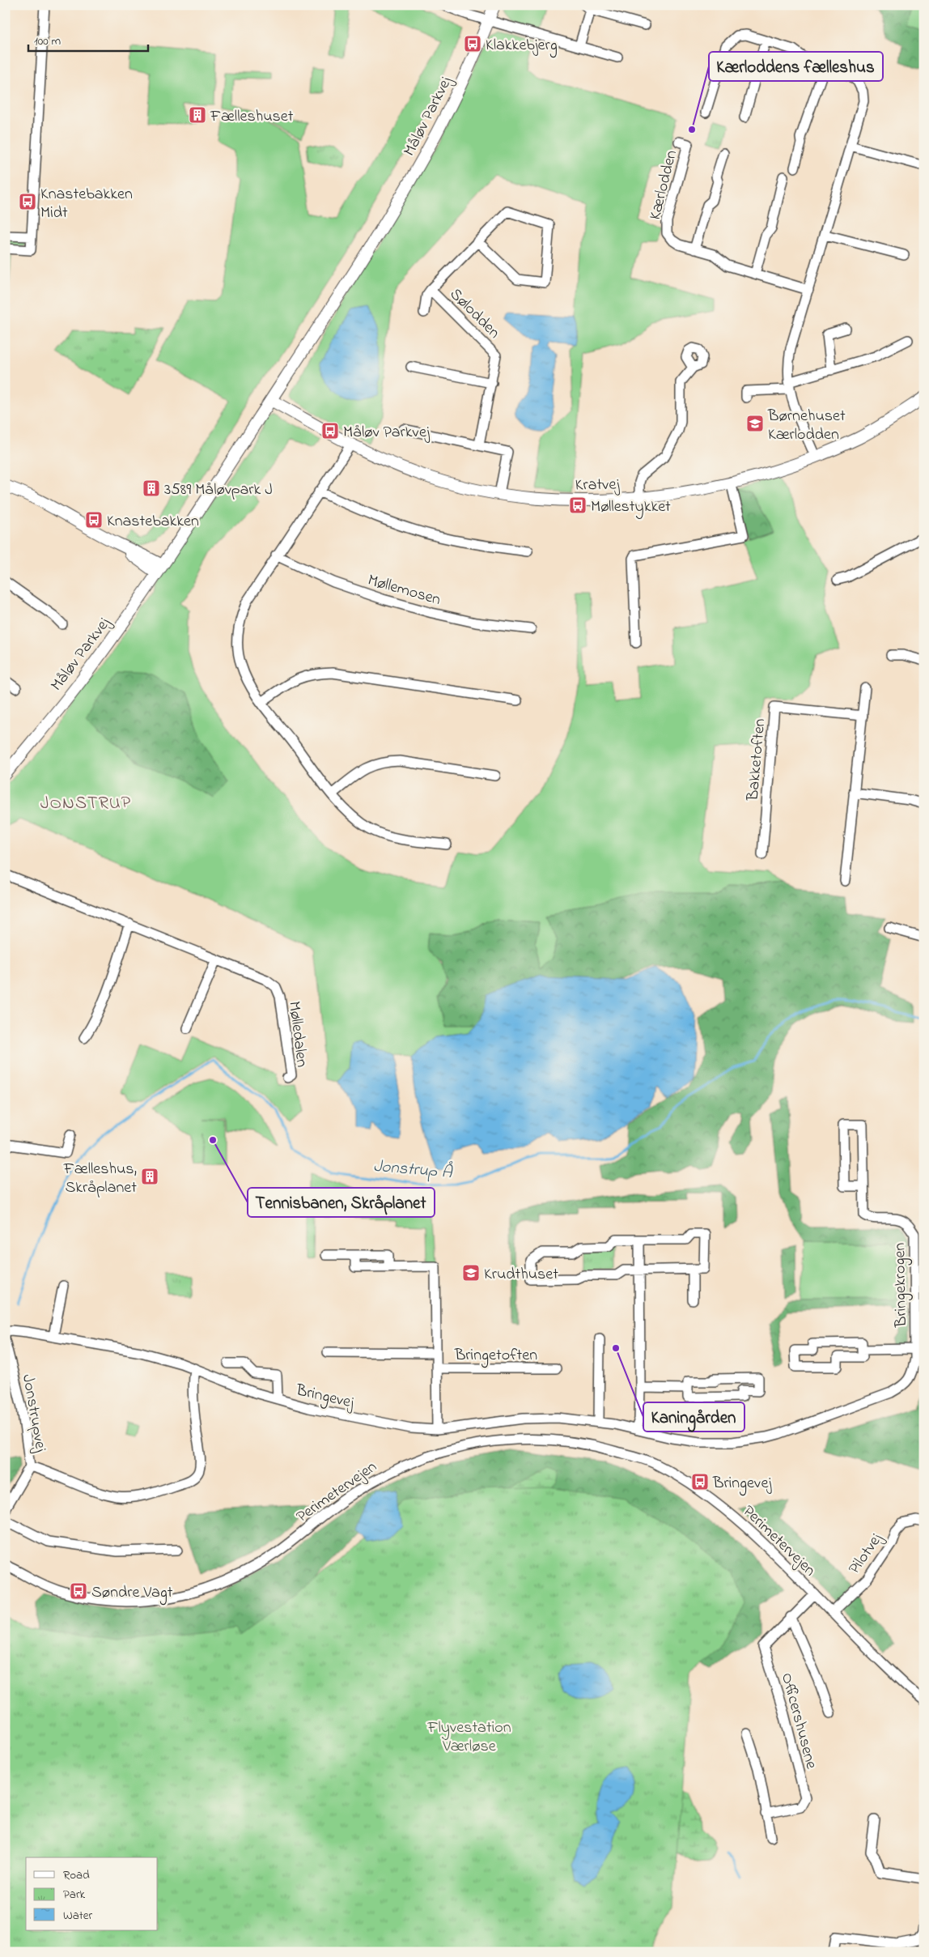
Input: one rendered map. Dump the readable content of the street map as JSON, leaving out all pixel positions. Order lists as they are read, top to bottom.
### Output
{
  "streets": {
    "street": [
      "Måløv Parkvej",
      "Kærlodden",
      "Sølodden",
      "Kratvej",
      "Møllemosen",
      "Bakketoften",
      "Mølledalen",
      "Bringekrogen",
      "Bringetoften",
      "Bringevej",
      "Jonstrupvej",
      "Perimetervejen",
      "Pilotvej",
      "Officershusene"
    ]
  },
  "crossings": [
    ["Måløv Parkvej", "Kratvej"],
    ["Bringekrogen", "Bringevej"],
    ["Bringetoften", "Bringevej"],
    ["Perimetervejen", "Pilotvej"],
    ["Perimetervejen", "Officershusene"]
  ],
  "districts": ["JONSTRUP"],
  "water": ["Jonstrup Å"],
  "parks": ["Flyvestation Værløse"],
  "places": {
    "bus stop": [
      "Klakkebjerg",
      "Knastebakken Midt",
      "Måløv Parkvej",
      "Møllestykket",
      "Knastebakken",
      "Bringevej",
      "Søndre Vagt"
    ],
    "building": ["Fælleshuset", "3589 Måløvpark J", "Fælleshus, Skråplanet"],
    "other": ["Kærloddens fælleshus", "Tennisbanen, Skråplanet", "Kaningården"],
    "school or university": ["Børnehuset Kærlodden", "Krudthuset"]
  },
  "legend": ["Road", "Park", "Water"],
  "scale_bar": "100 m"
}
